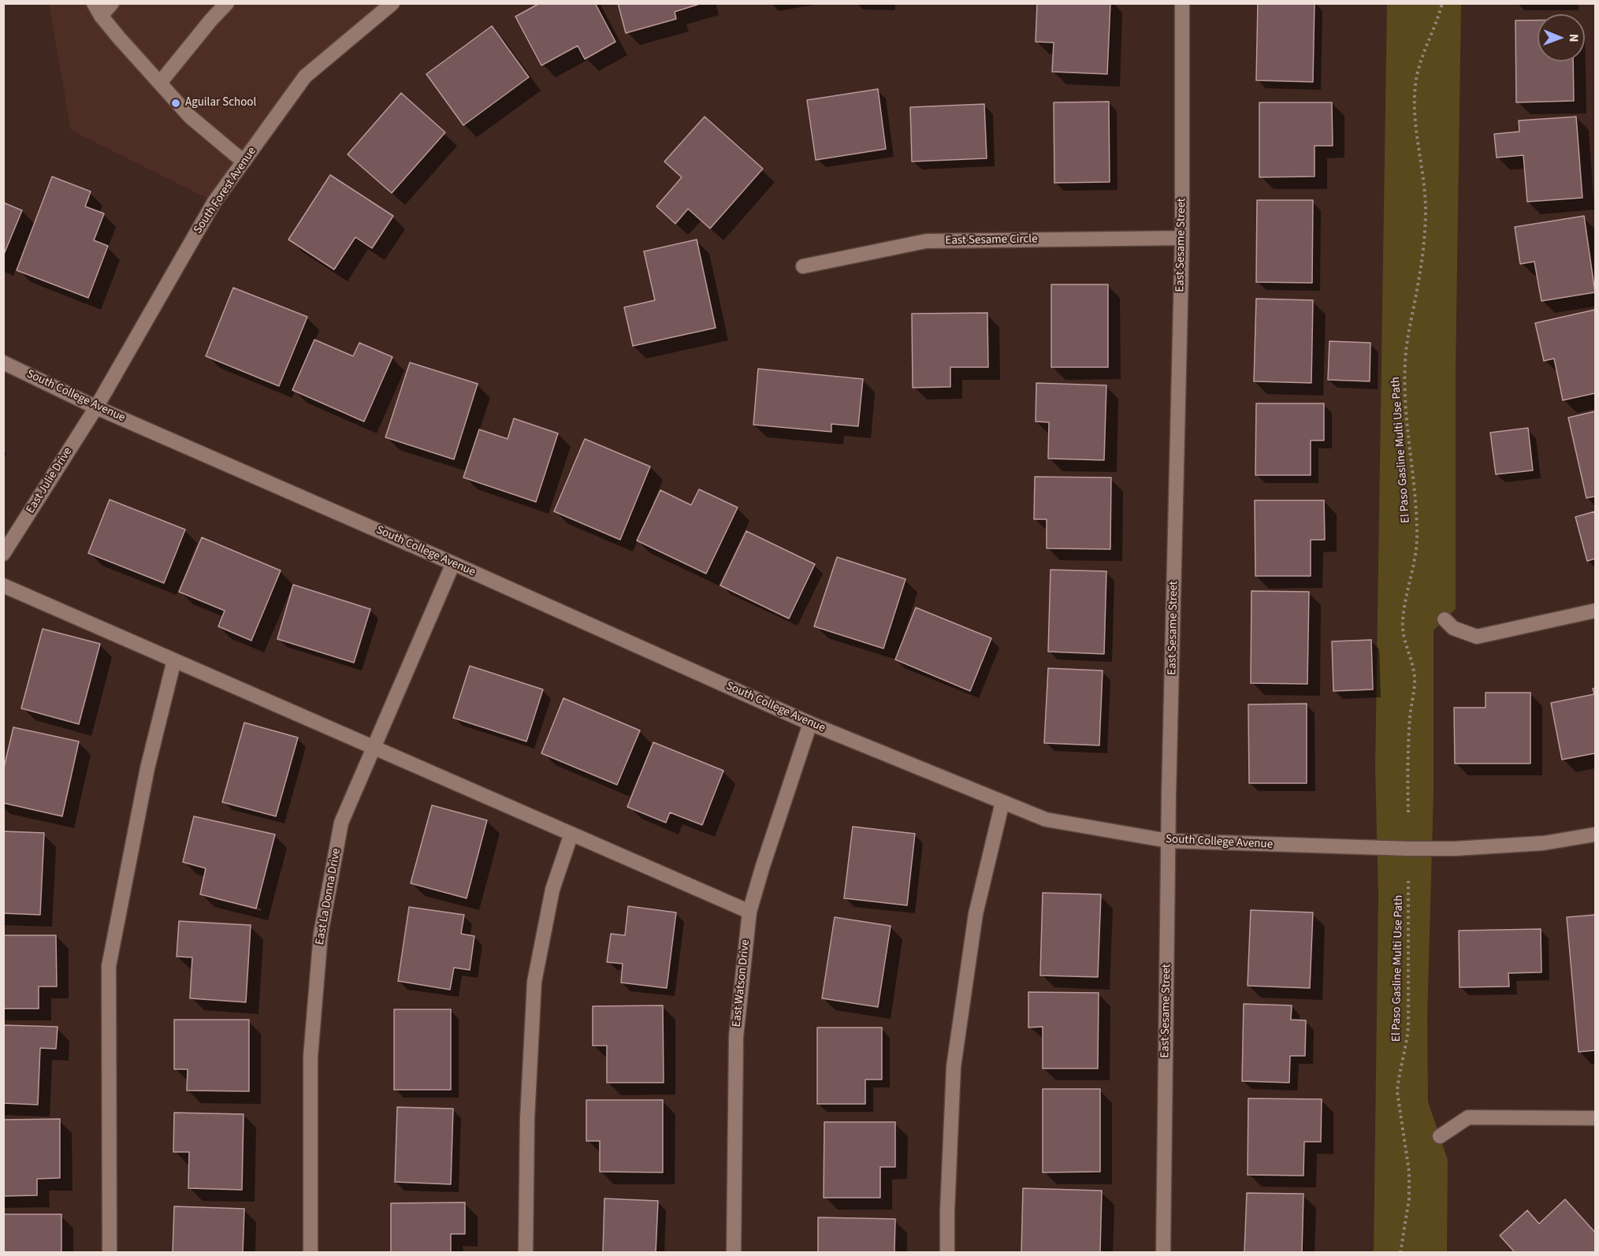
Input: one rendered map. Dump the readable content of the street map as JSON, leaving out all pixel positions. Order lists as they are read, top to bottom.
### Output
{
  "streets": {
    "street": [
      "South Forest Avenue",
      "East Sesame Circle",
      "East Sesame Street",
      "South College Avenue",
      "East Julie Drive",
      "East La Donna Drive",
      "East Watson Drive"
    ],
    "path": ["El Paso Gasline Multi Use Path"]
  },
  "crossings": [
    ["South Forest Avenue", "South College Avenue"],
    ["South Forest Avenue", "East Julie Drive"],
    ["East Sesame Circle", "East Sesame Street"],
    ["East Sesame Street", "South College Avenue"],
    ["South College Avenue", "East Julie Drive"],
    ["South College Avenue", "East La Donna Drive"],
    ["South College Avenue", "East Watson Drive"]
  ],
  "places": ["Aguilar School"],
  "north": "right"
}
